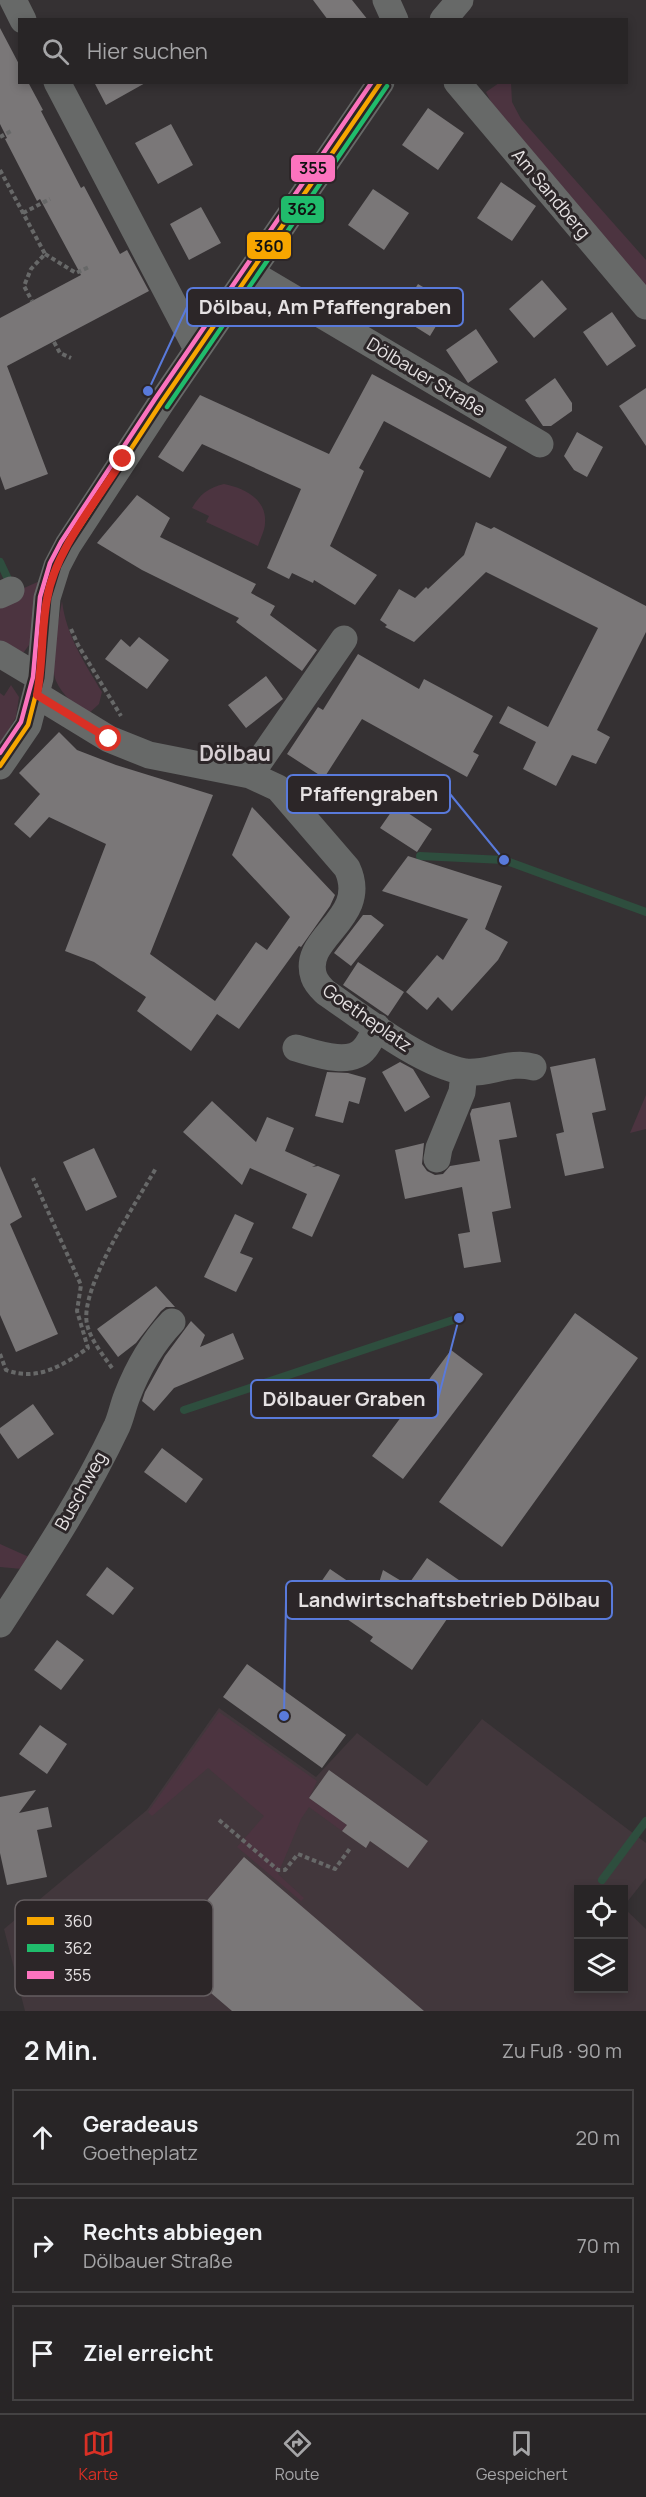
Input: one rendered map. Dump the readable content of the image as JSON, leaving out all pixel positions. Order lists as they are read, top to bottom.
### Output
{
  "streets": {
    "street": [
      "Am Sandberg",
      "Dölbauer Straße",
      "Goetheplatz",
      "Buschweg"
    ]
  },
  "districts": ["Dölbau"],
  "places": [
    "Dölbau, Am Pfaffengraben",
    "Pfaffengraben",
    "Dölbauer Graben",
    "Landwirtschaftsbetrieb Dölbau"
  ],
  "lines": ["transit line 360", "transit line 355", "transit line 362"],
  "legend": ["360", "362", "355"],
  "page": {
    "search": "Hier suchen",
    "heading": ["2 Min.", "Zu Fuß · 90 m"],
    "list": [
      ["Geradeaus", "Goetheplatz", "20 m"],
      ["Rechts abbiegen", "Dölbauer Straße", "70 m"],
      "Ziel erreicht"
    ],
    "nav": ["Karte", "Route", "Gespeichert"]
  }
}
